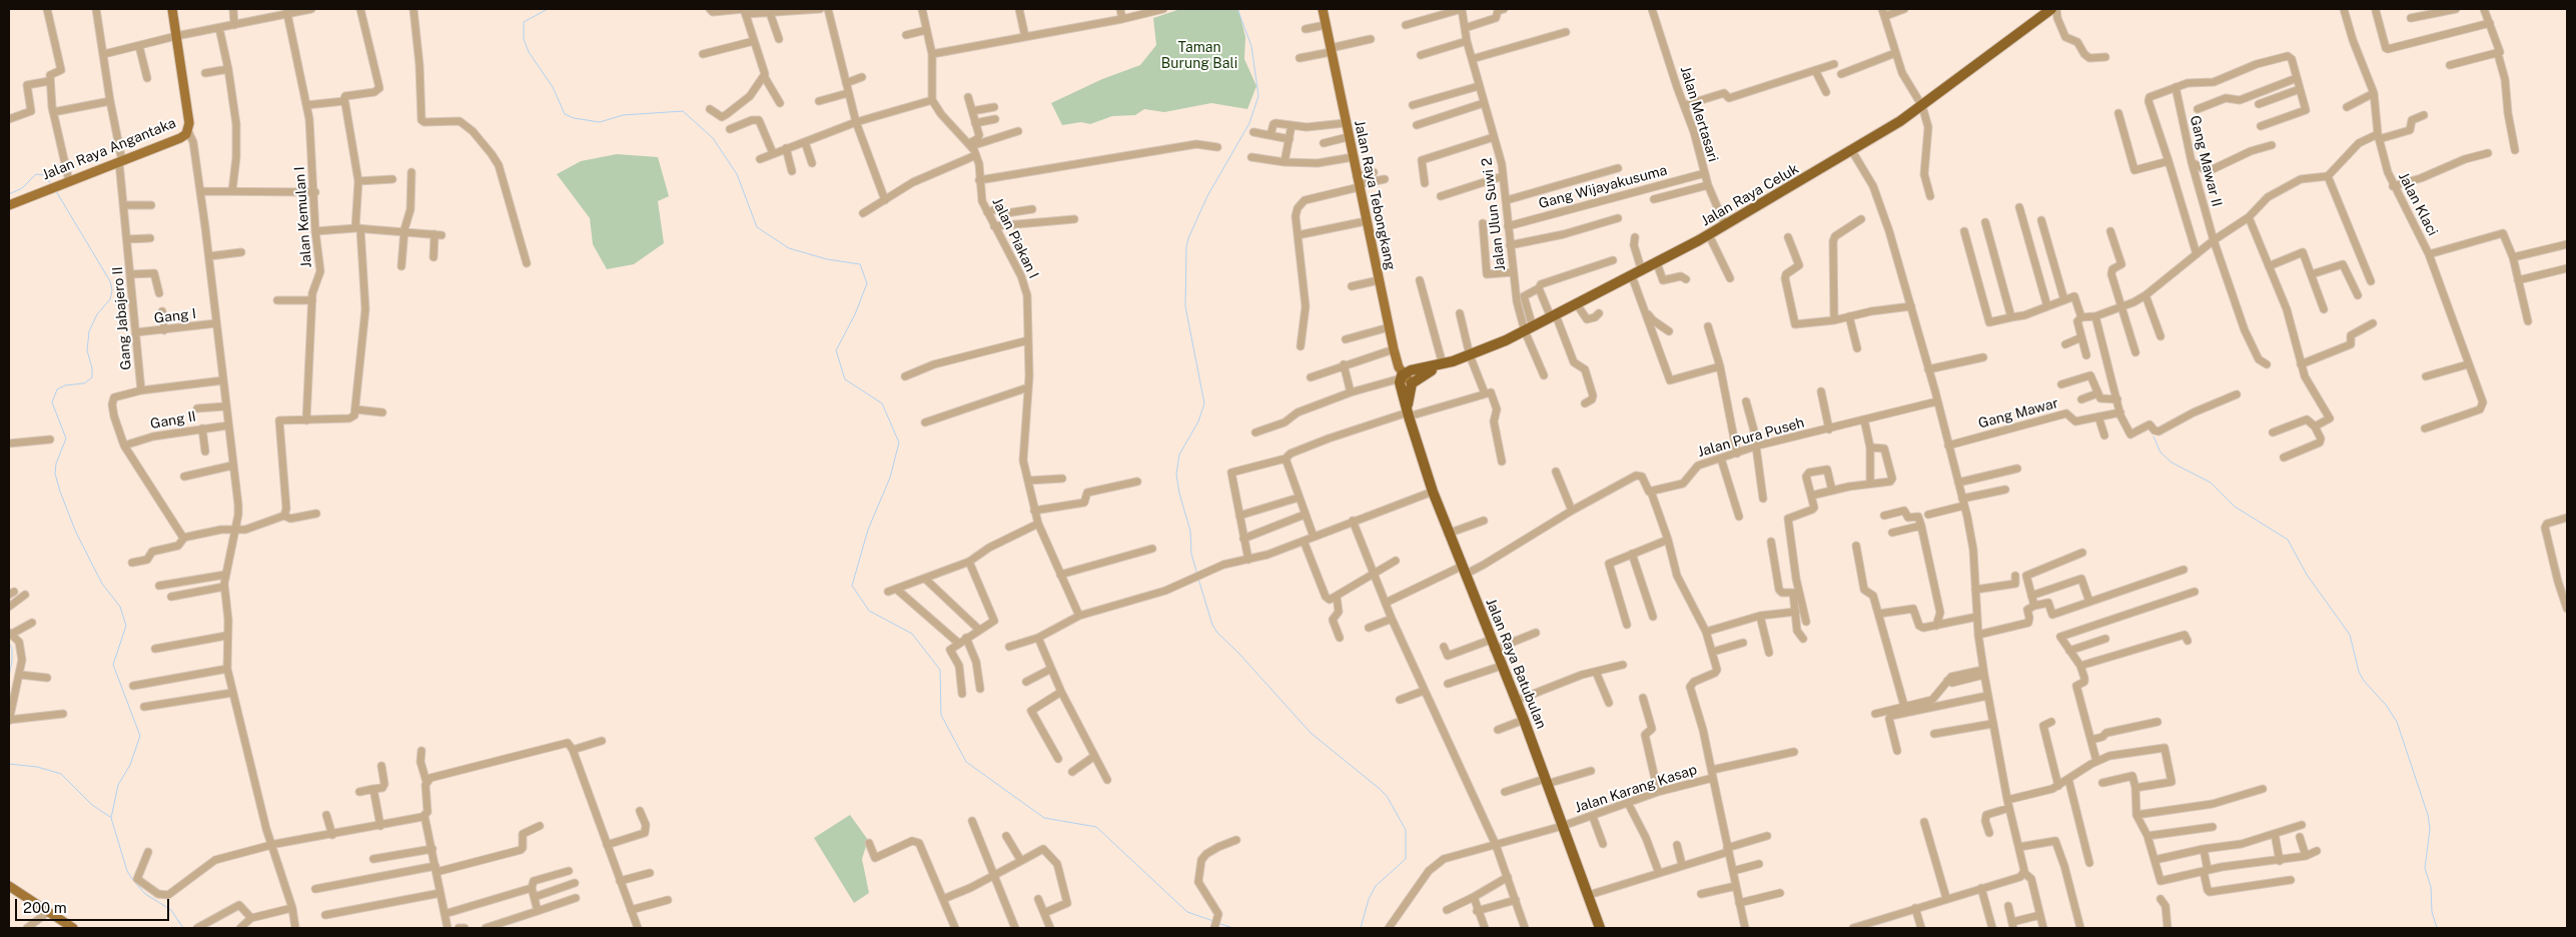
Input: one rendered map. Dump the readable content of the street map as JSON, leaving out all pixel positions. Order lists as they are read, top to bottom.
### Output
{
  "streets": {
    "highway": ["Jalan Raya Celuk", "Jalan Raya Batubulan"],
    "main road": ["Jalan Raya Angantaka", "Jalan Raya Tebongkang"],
    "street": [
      "Jalan Mertasari",
      "Gang Mawar II",
      "Gang Wijayakusuma",
      "Jalan Klaci",
      "Jalan Ulun Suwi 2",
      "Jalan Kemulan I",
      "Jalan Piakan I",
      "Gang I",
      "Gang Jabajero II",
      "Gang Mawar",
      "Gang II",
      "Jalan Pura Puseh",
      "Jalan Karang Kasap"
    ]
  },
  "crossings": [
    ["Jalan Mertasari", "Gang Wijayakusuma"],
    ["Jalan Mertasari", "Jalan Raya Celuk"],
    ["Jalan Raya Angantaka", "Gang Jabajero II"],
    ["Gang Wijayakusuma", "Jalan Ulun Suwi 2"],
    ["Jalan Raya Tebongkang", "Jalan Raya Celuk"],
    ["Jalan Raya Tebongkang", "Jalan Raya Batubulan"],
    ["Jalan Raya Celuk", "Jalan Ulun Suwi 2"],
    ["Jalan Raya Celuk", "Jalan Raya Batubulan"],
    ["Gang I", "Gang Jabajero II"],
    ["Jalan Raya Batubulan", "Jalan Karang Kasap"]
  ],
  "parks": ["Taman Burung Bali"],
  "scale_bar": "200 m"
}
